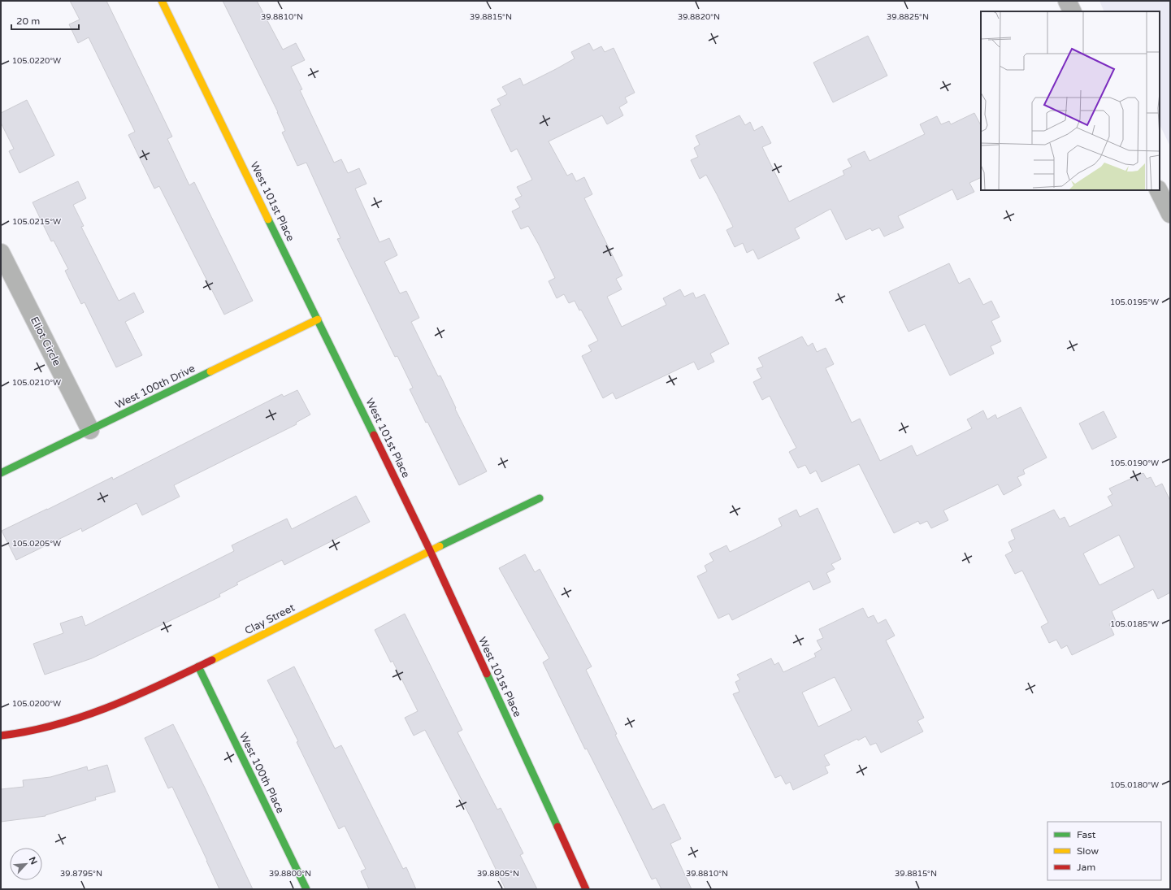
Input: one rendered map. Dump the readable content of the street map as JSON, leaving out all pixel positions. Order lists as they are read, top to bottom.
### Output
{
  "streets": {
    "street": [
      "West 101st Place",
      "Eliot Circle",
      "West 100th Drive",
      "Clay Street",
      "West 100th Place"
    ]
  },
  "crossings": [
    ["West 101st Place", "West 100th Drive"],
    ["West 101st Place", "Clay Street"],
    ["Eliot Circle", "West 100th Drive"],
    ["Clay Street", "West 100th Place"]
  ],
  "legend": ["Fast", "Slow", "Jam"],
  "scale_bar": "20 m",
  "north": "top right",
  "coordinates": [
    "39.8810°N",
    "39.8815°N",
    "39.8820°N",
    "39.8825°N",
    "105.0220°W",
    "105.0215°W",
    "105.0195°W",
    "105.0210°W",
    "105.0190°W",
    "105.0205°W",
    "105.0185°W",
    "105.0200°W",
    "105.0180°W",
    "39.8795°N",
    "39.8800°N",
    "39.8805°N"
  ]
}
